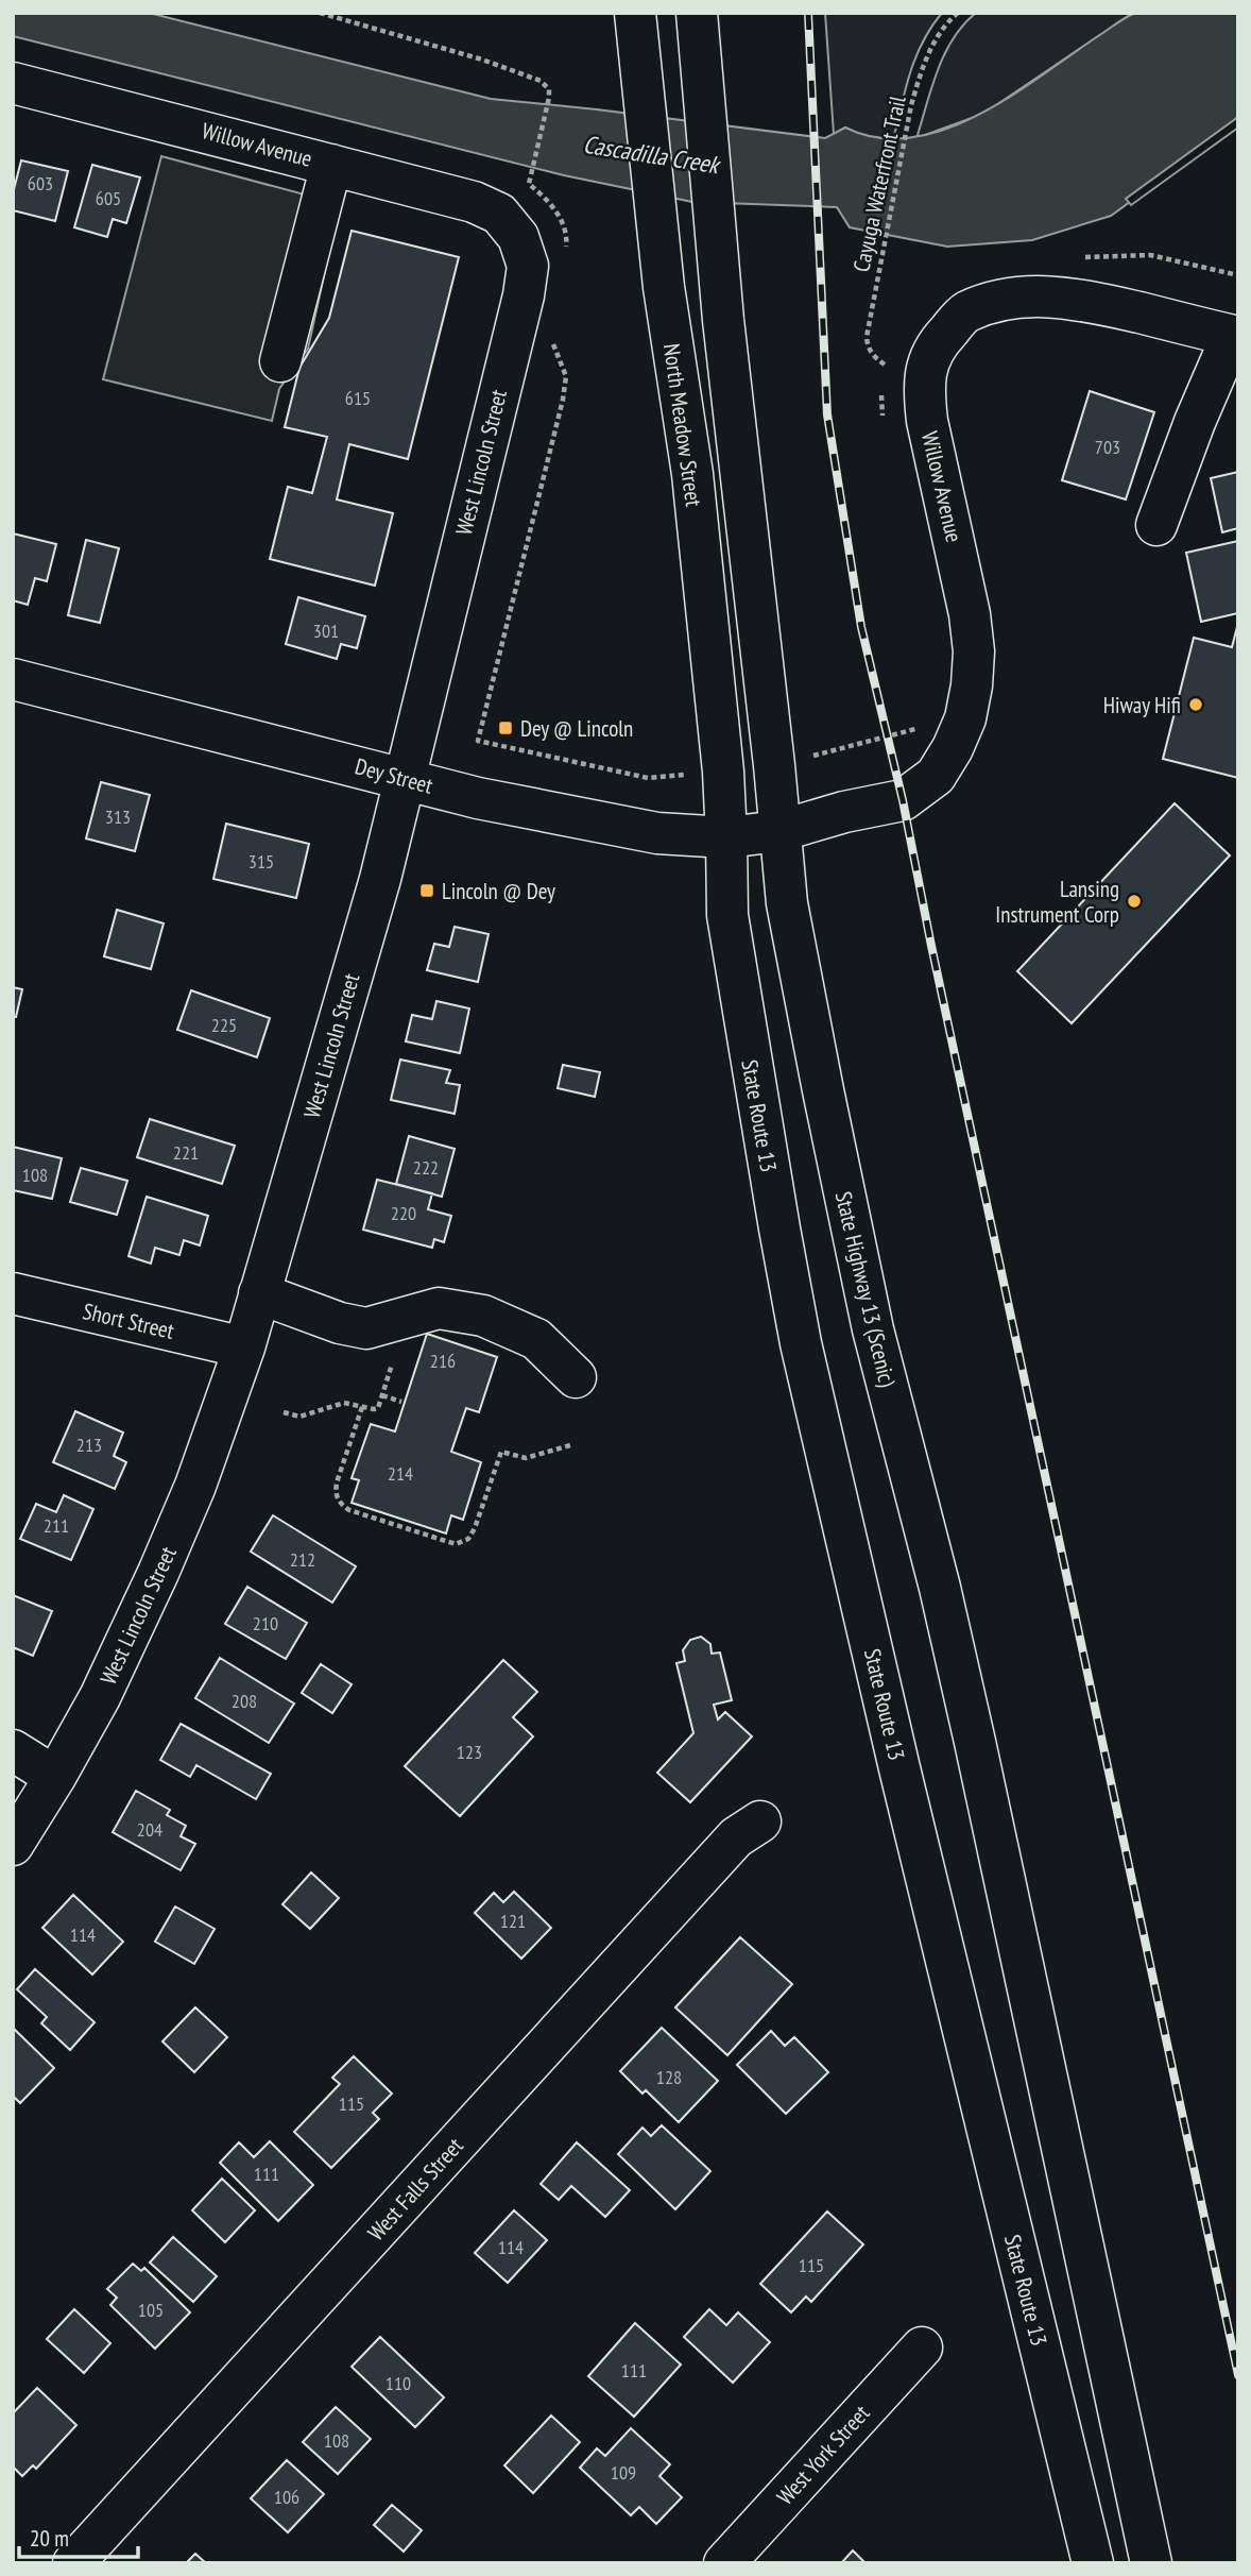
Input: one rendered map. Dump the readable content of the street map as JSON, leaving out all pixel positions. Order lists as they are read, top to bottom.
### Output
{
  "streets": {
    "main road": [
      "Willow Avenue",
      "North Meadow Street",
      "West Lincoln Street",
      "Dey Street",
      "State Route 13",
      "State Highway 13 (Scenic)",
      "Short Street",
      "West Falls Street",
      "West York Street"
    ],
    "path": ["Cayuga Waterfront Trail"]
  },
  "crossings": [
    ["Willow Avenue", "West Lincoln Street"],
    ["Willow Avenue", "Dey Street"],
    ["Willow Avenue", "State Highway 13 (Scenic)"],
    ["North Meadow Street", "Dey Street"],
    ["North Meadow Street", "State Route 13"],
    ["West Lincoln Street", "Dey Street"],
    ["West Lincoln Street", "Short Street"],
    ["Dey Street", "State Route 13"],
    ["Dey Street", "State Highway 13 (Scenic)"]
  ],
  "water": ["Cascadilla Creek"],
  "places": {
    "other": ["Hiway Hifi", "Lansing Instrument Corp"],
    "transit": ["Dey @ Lincoln", "Lincoln @ Dey"]
  },
  "house_numbers": [
    "603",
    "605",
    "615",
    "703",
    "301",
    "313",
    "315",
    "225",
    "221",
    "222",
    "108",
    "220",
    "216",
    "213",
    "214",
    "211",
    "212",
    "210",
    "208",
    "123",
    "204",
    "121",
    "114",
    "128",
    "115",
    "111",
    "114",
    "115",
    "105",
    "111",
    "110",
    "108",
    "109",
    "106"
  ],
  "scale_bar": "20 m"
}
